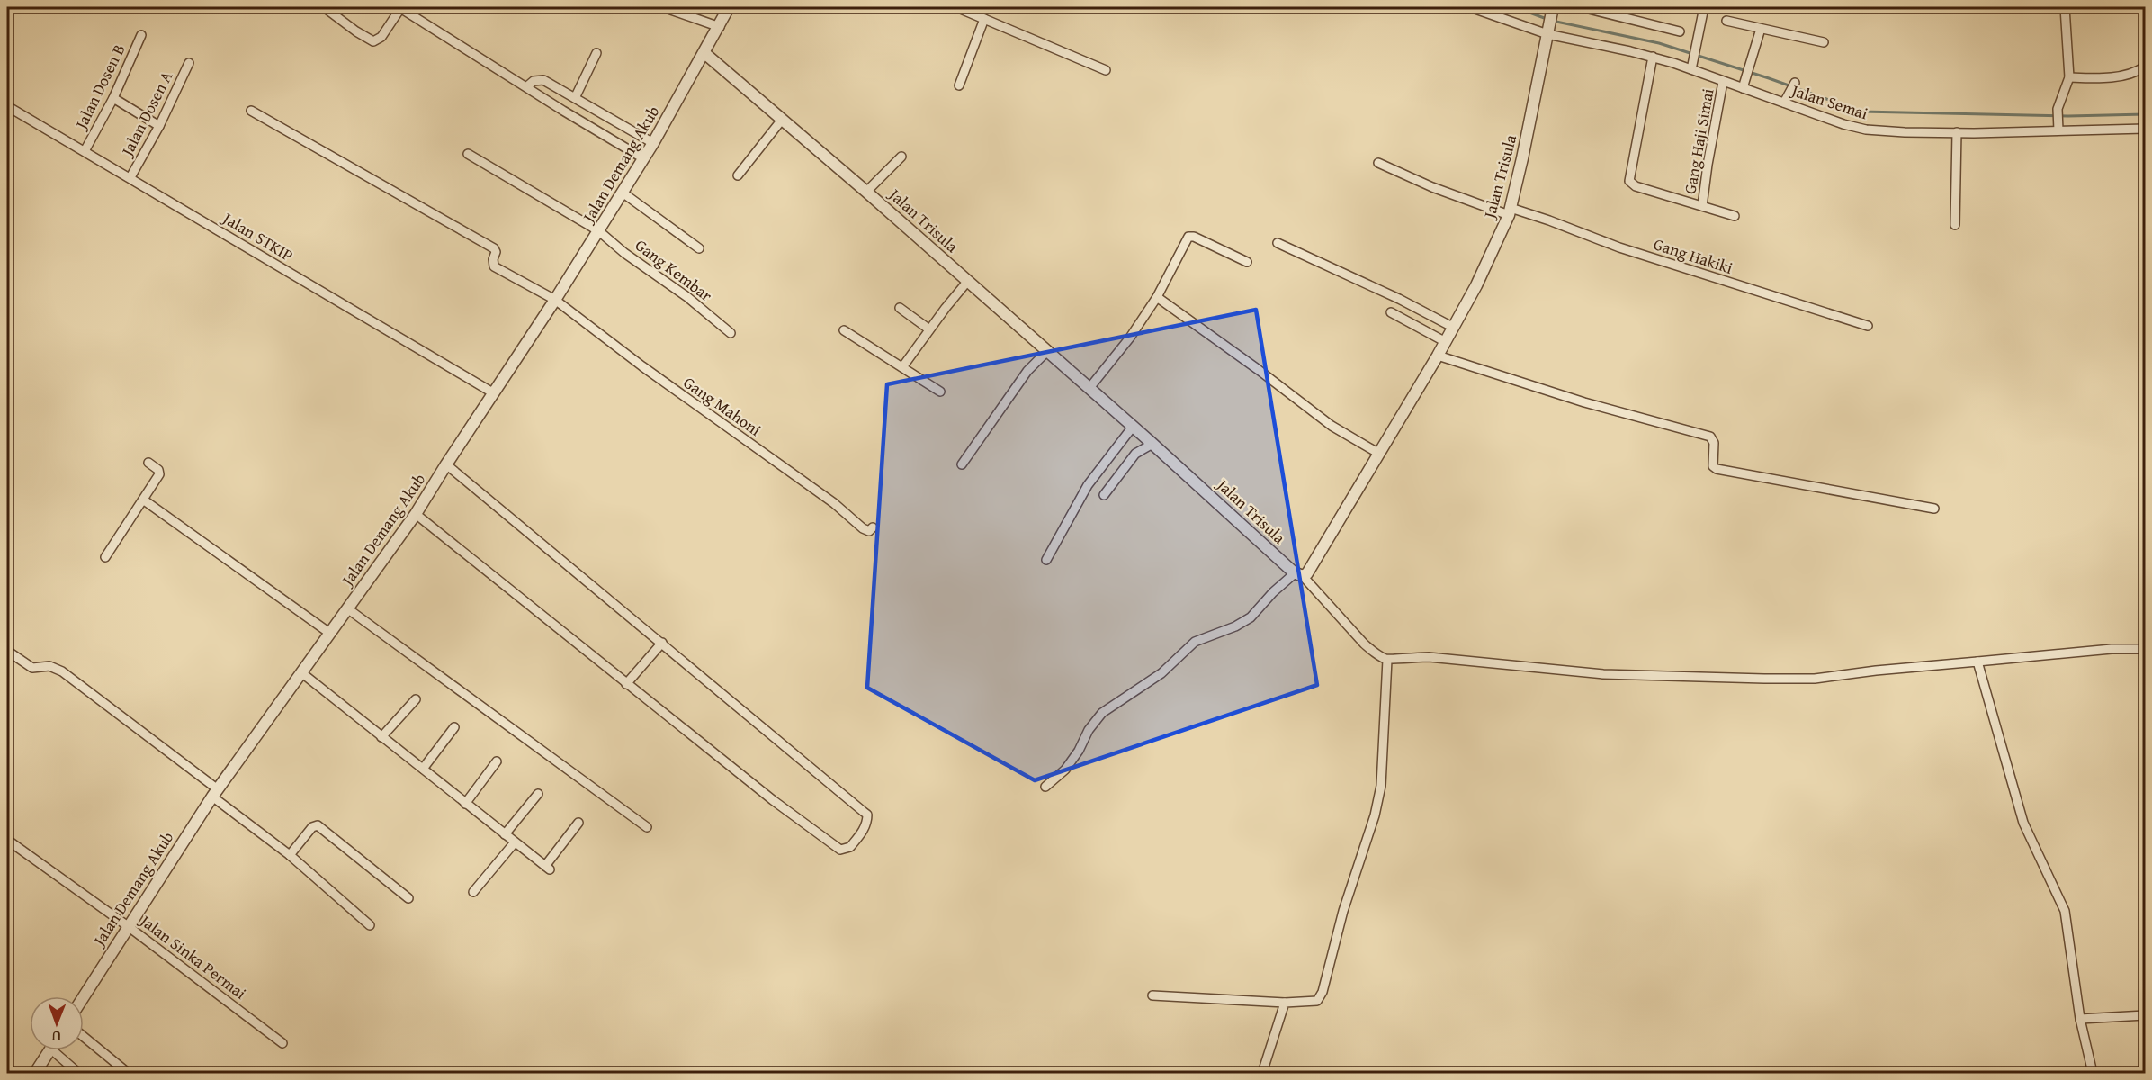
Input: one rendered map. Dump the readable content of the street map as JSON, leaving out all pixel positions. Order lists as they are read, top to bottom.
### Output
{
  "streets": {
    "street": [
      "Jalan Dosen B",
      "Jalan Semai",
      "Jalan Dosen A",
      "Gang Haji Simai",
      "Jalan Demang Akub",
      "Jalan Trisula",
      "Jalan STKIP",
      "Gang Hakiki",
      "Gang Kembar",
      "Gang Mahoni",
      "Jalan Sinka Permai"
    ]
  },
  "crossings": [
    ["Jalan Dosen B", "Jalan STKIP"],
    ["Jalan Semai", "Gang Haji Simai"],
    ["Jalan Semai", "Jalan Trisula"],
    ["Jalan Dosen A", "Jalan STKIP"],
    ["Jalan Demang Akub", "Jalan Trisula"],
    ["Jalan Demang Akub", "Jalan STKIP"],
    ["Jalan Demang Akub", "Gang Kembar"],
    ["Jalan Demang Akub", "Gang Mahoni"],
    ["Jalan Demang Akub", "Jalan Sinka Permai"],
    ["Jalan Trisula", "Gang Hakiki"]
  ],
  "north": "bottom"
}
